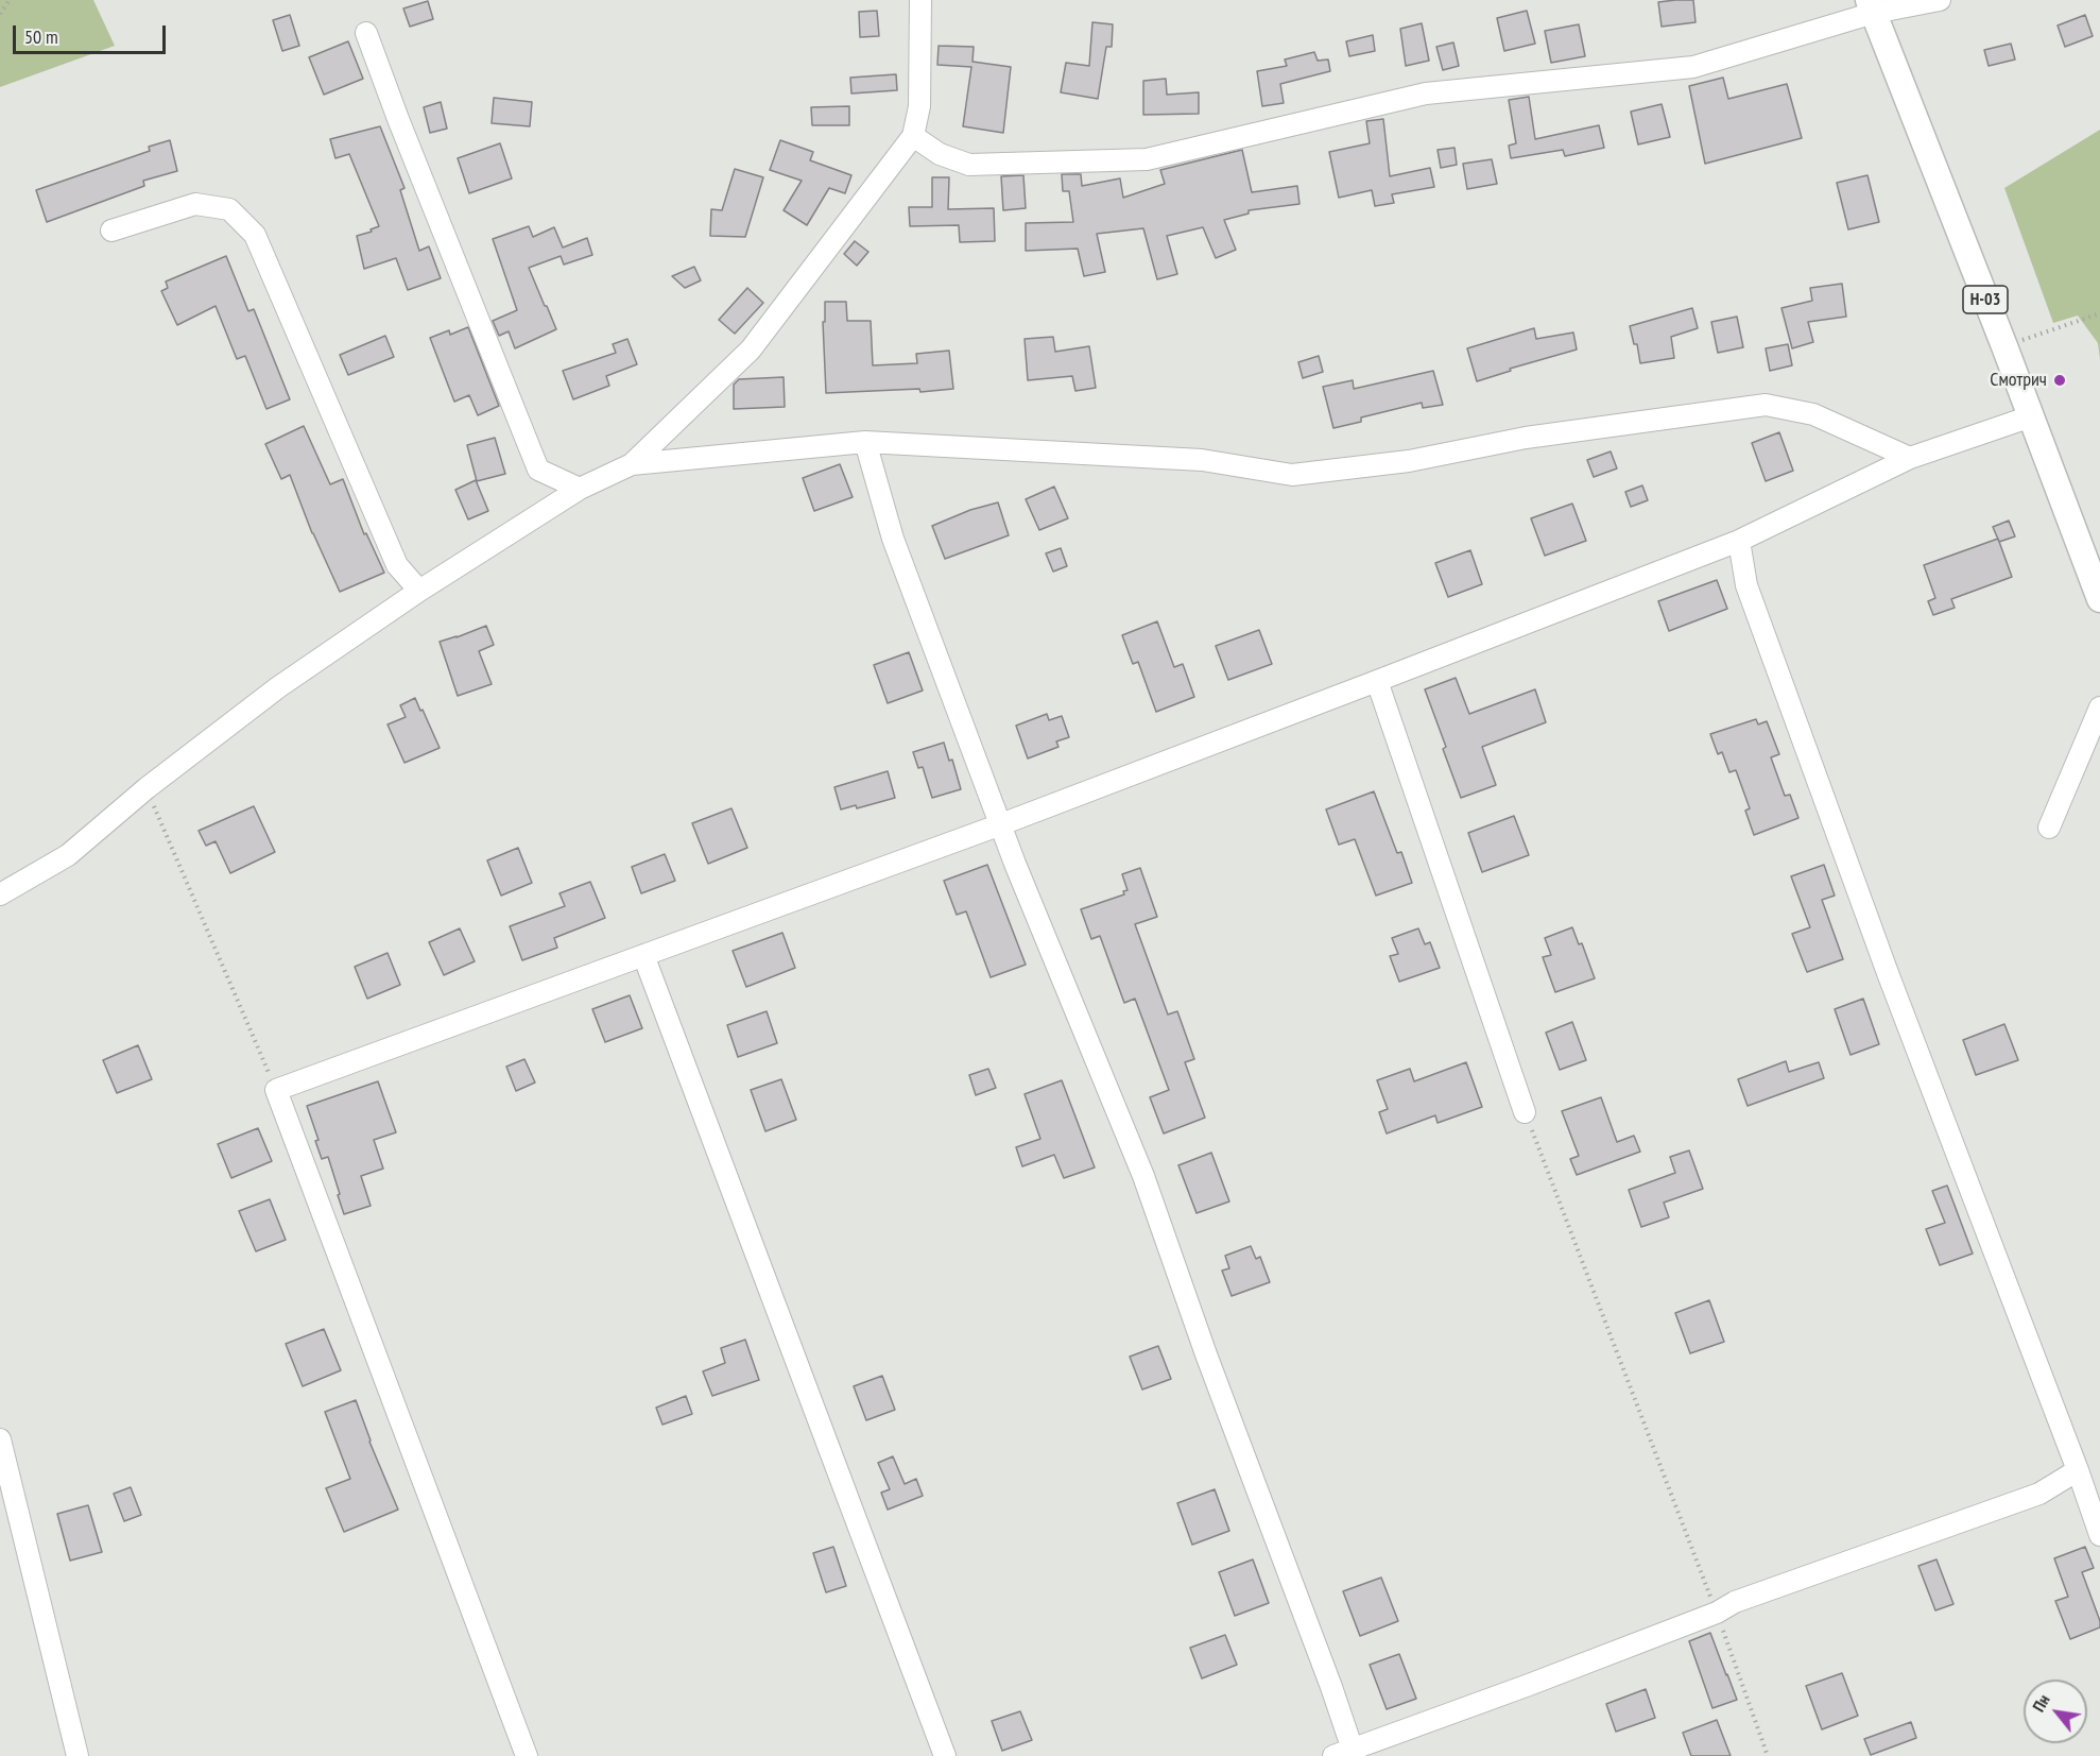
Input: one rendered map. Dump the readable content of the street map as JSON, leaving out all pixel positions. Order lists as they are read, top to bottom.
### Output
{
  "streets": {
    "main road": ["Н-03"]
  },
  "places": ["Смотрич"],
  "scale_bar": "50 m",
  "north": "top left"
}
